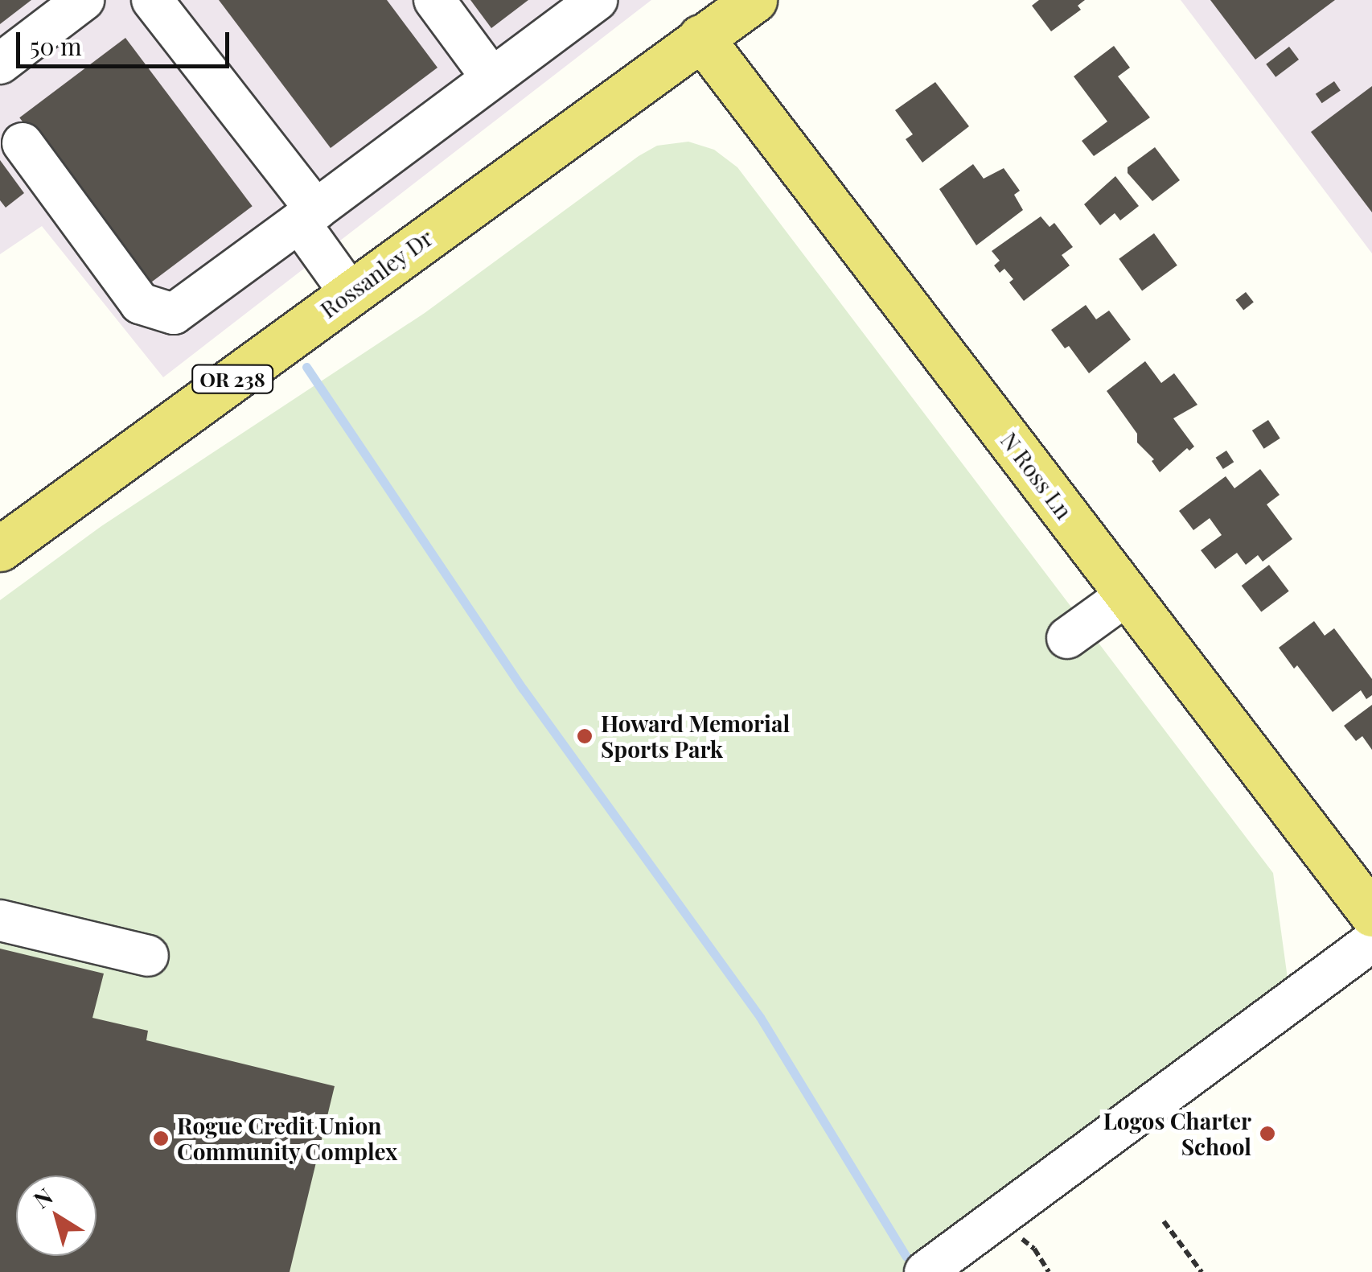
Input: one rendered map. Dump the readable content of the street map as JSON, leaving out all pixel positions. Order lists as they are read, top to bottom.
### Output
{
  "streets": {
    "main road": ["Rossanley Dr", "OR 238", "N Ross Ln"]
  },
  "crossings": [
    ["Rossanley Dr", "N Ross Ln"]
  ],
  "places": ["Howard Memorial Sports Park", "Logos Charter School", "Rogue Credit Union Community Complex"],
  "scale_bar": "50 m",
  "north": "top left"
}
